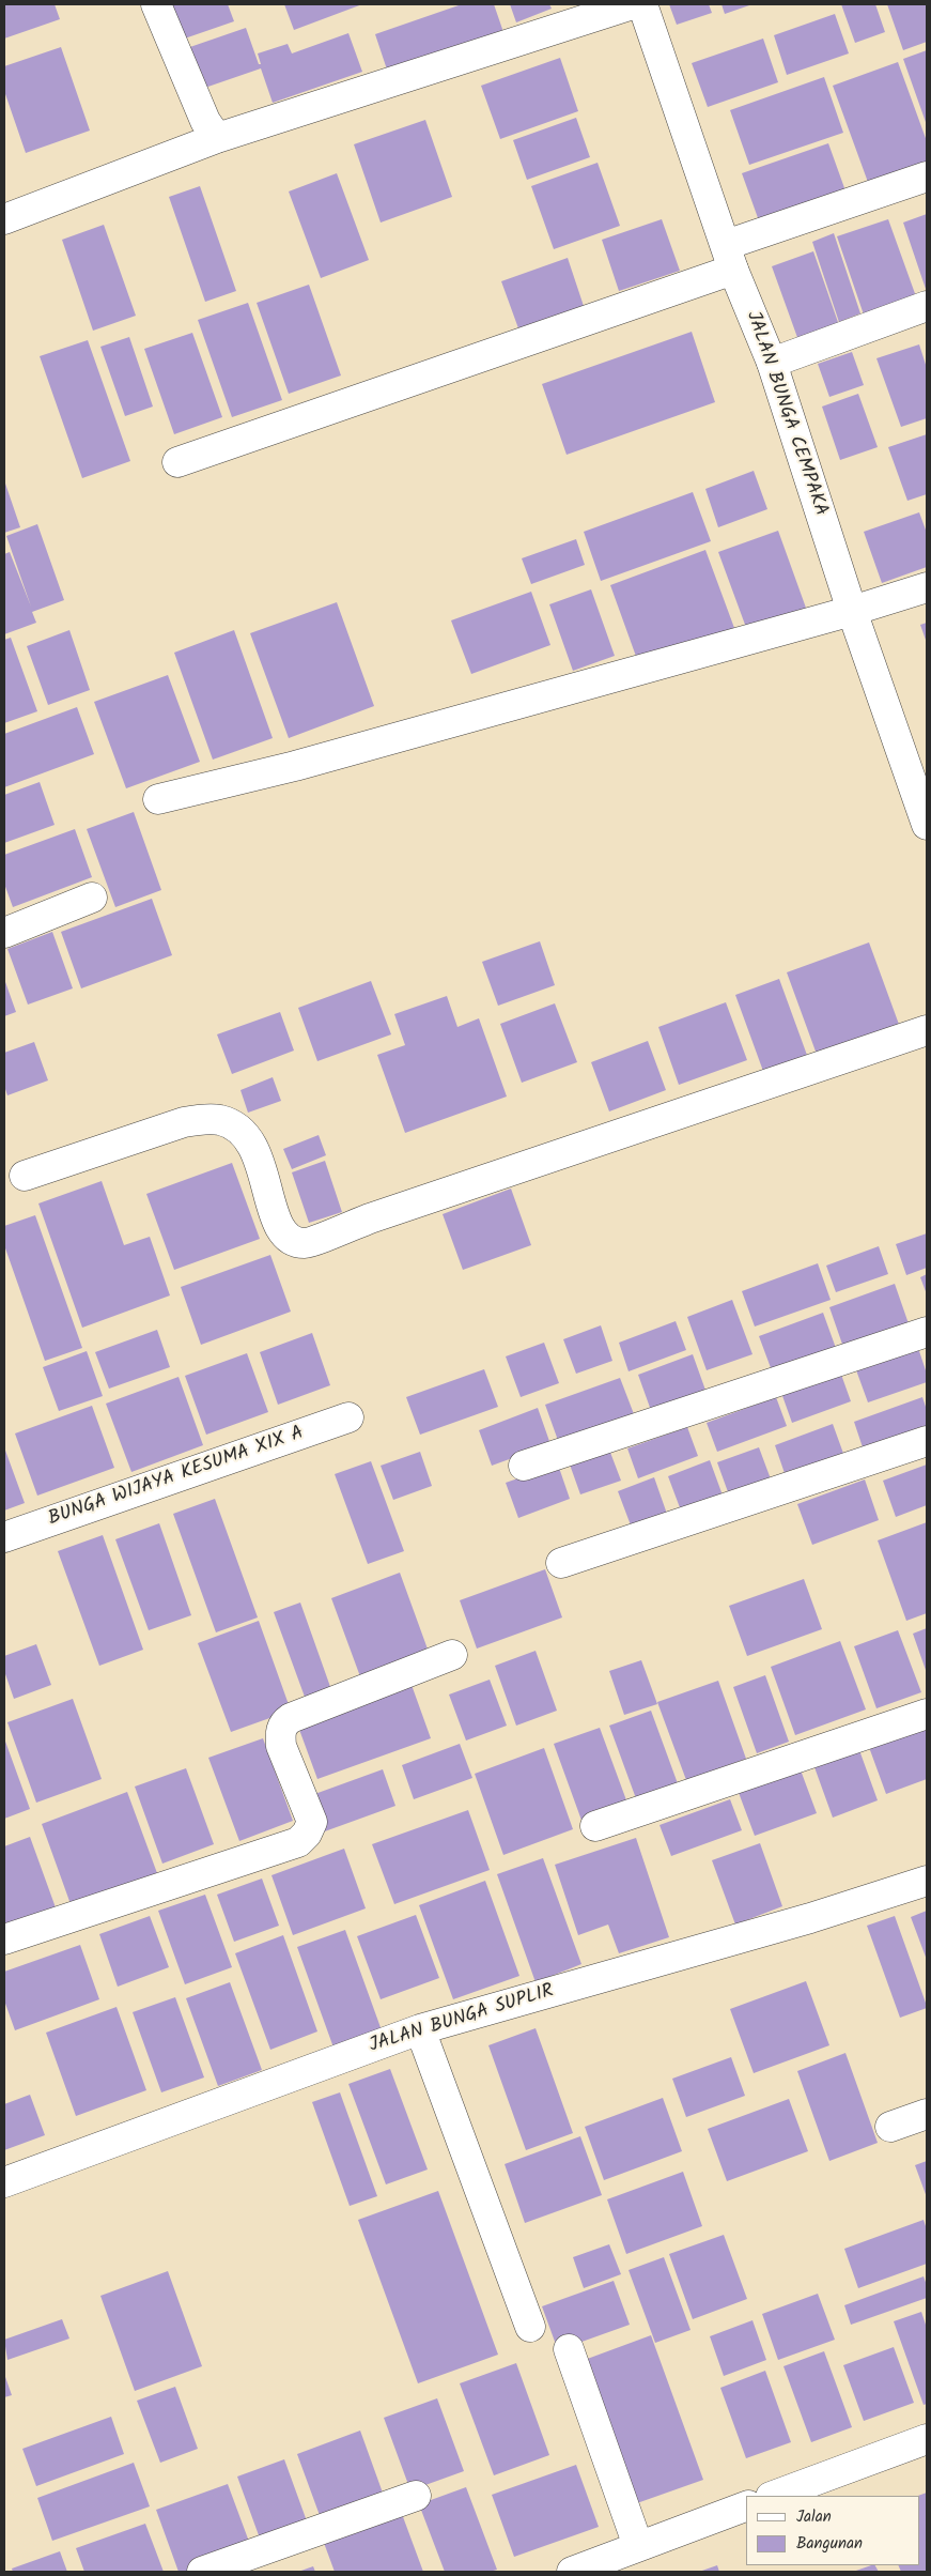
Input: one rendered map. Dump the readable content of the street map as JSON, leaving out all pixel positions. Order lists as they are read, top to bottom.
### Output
{
  "streets": {
    "street": ["JALAN BUNGA CEMPAKA", "BUNGA WIJAYA KESUMA XIX A", "JALAN BUNGA SUPLIR"]
  },
  "legend": ["Jalan", "Bangunan"]
}
